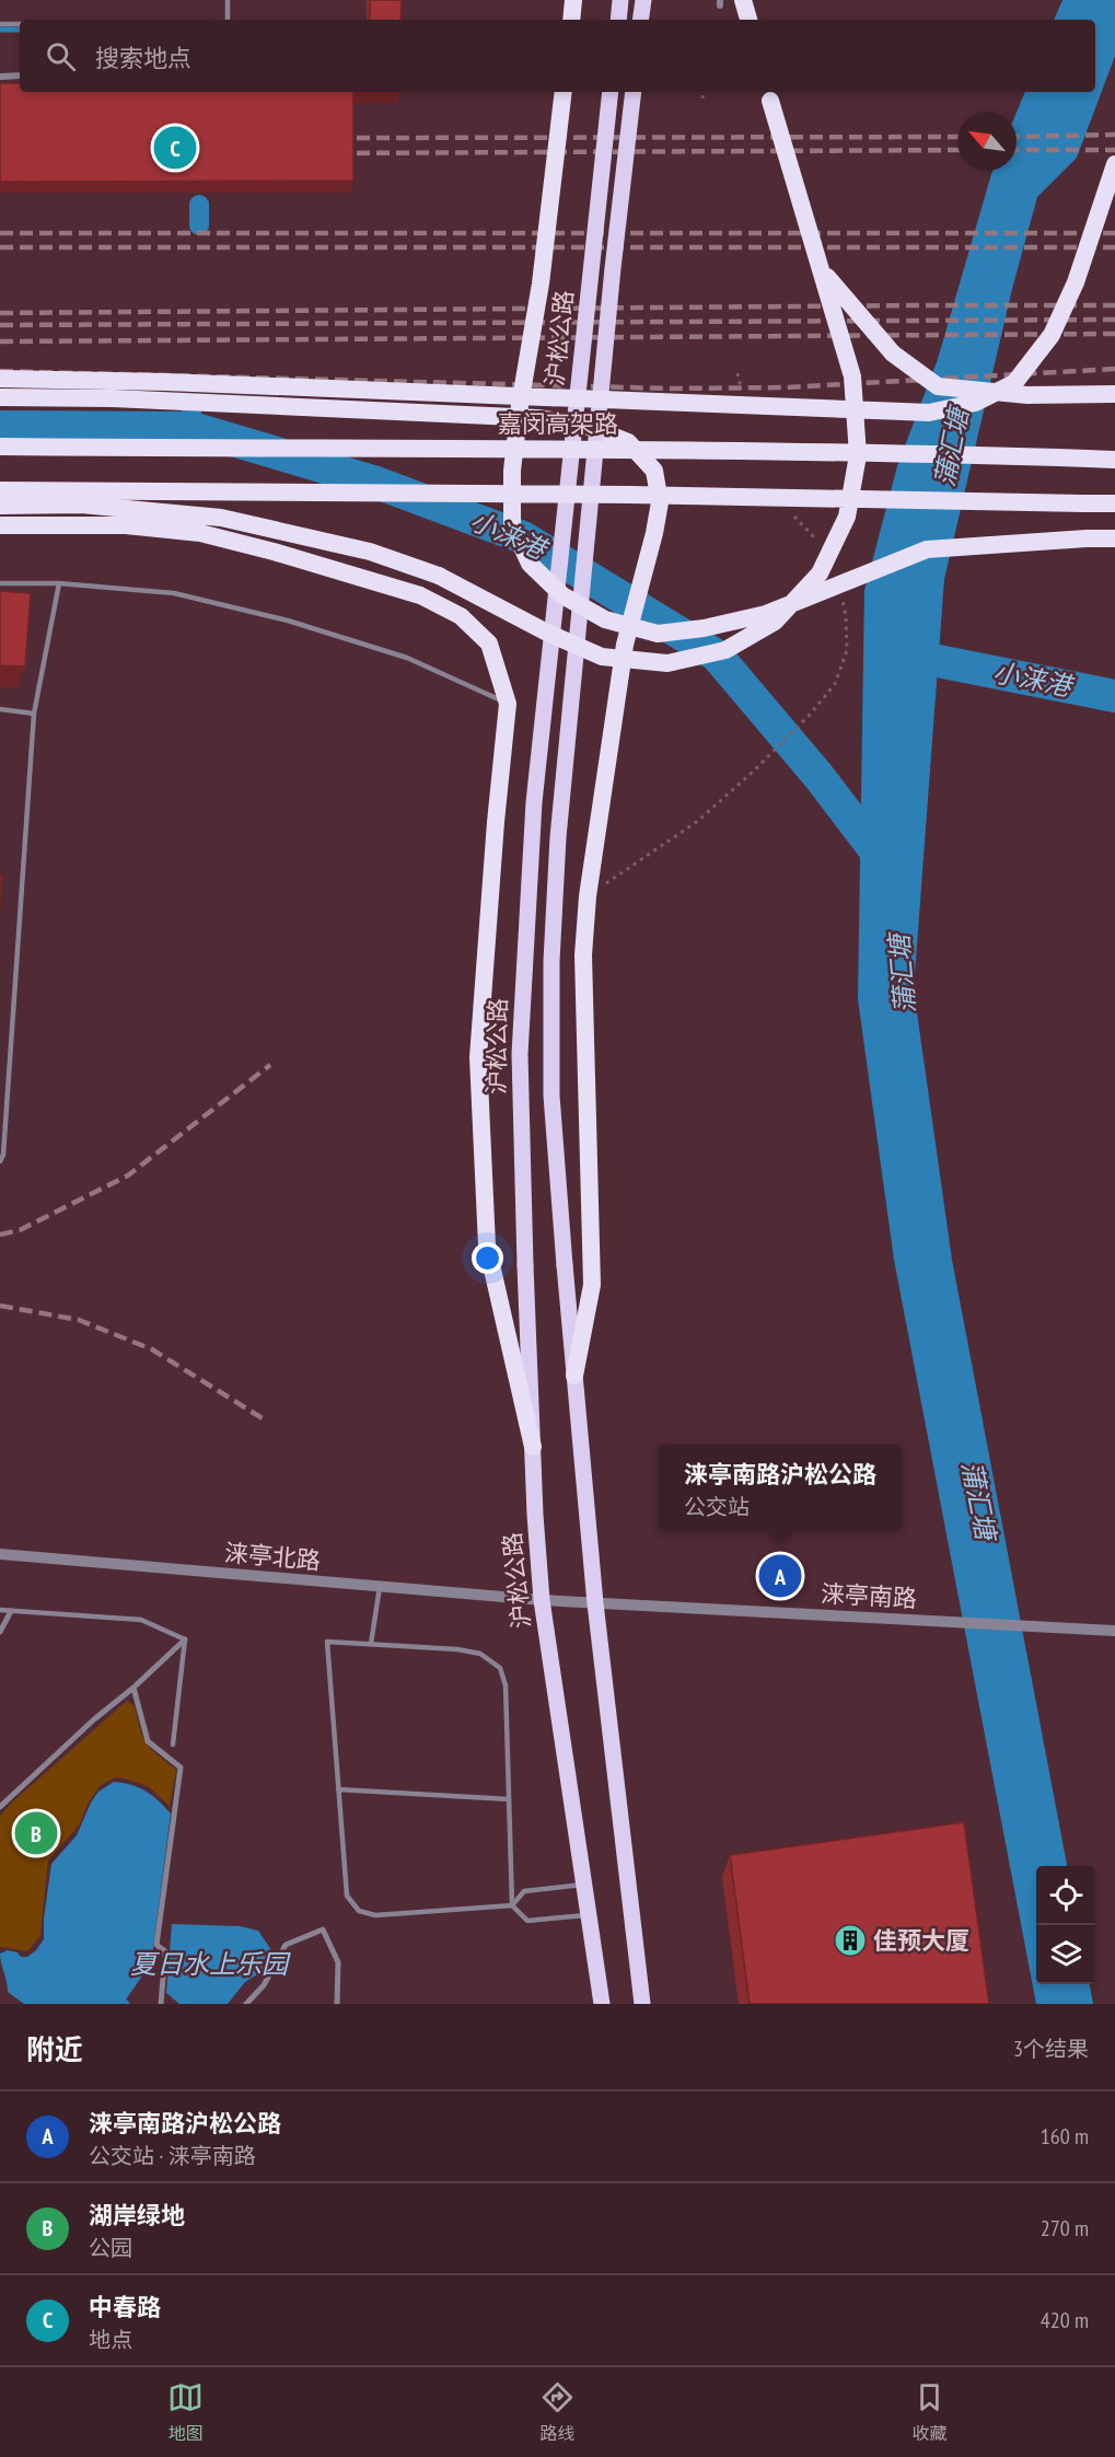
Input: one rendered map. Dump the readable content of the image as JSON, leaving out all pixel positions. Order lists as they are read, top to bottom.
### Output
{
  "streets": {
    "highway": ["嘉闵高架路"],
    "main road": ["沪松公路"],
    "street": ["涞亭北路", "涞亭南路"]
  },
  "crossings": [
    ["沪松公路", "涞亭北路"],
    ["沪松公路", "涞亭南路"],
    ["涞亭北路", "涞亭南路"]
  ],
  "water": ["蒲汇塘", "小涞港", "夏日水上乐园"],
  "places": {
    "building": ["佳预大厦"]
  },
  "north": "top left",
  "page": {
    "search": "搜索地点",
    "pins": ["C", "A", "B"],
    "popup": ["涞亭南路沪松公路", "公交站"],
    "heading": ["附近", "3个结果"],
    "list": [
      {
        "mark": "A",
        "name": "涞亭南路沪松公路",
        "note": "公交站 · 涞亭南路",
        "value": "160 m"
      },
      {
        "mark": "B",
        "name": "湖岸绿地",
        "note": "公园",
        "value": "270 m"
      },
      {
        "mark": "C",
        "name": "中春路",
        "note": "地点",
        "value": "420 m"
      }
    ],
    "nav": ["地图", "路线", "收藏"]
  }
}
